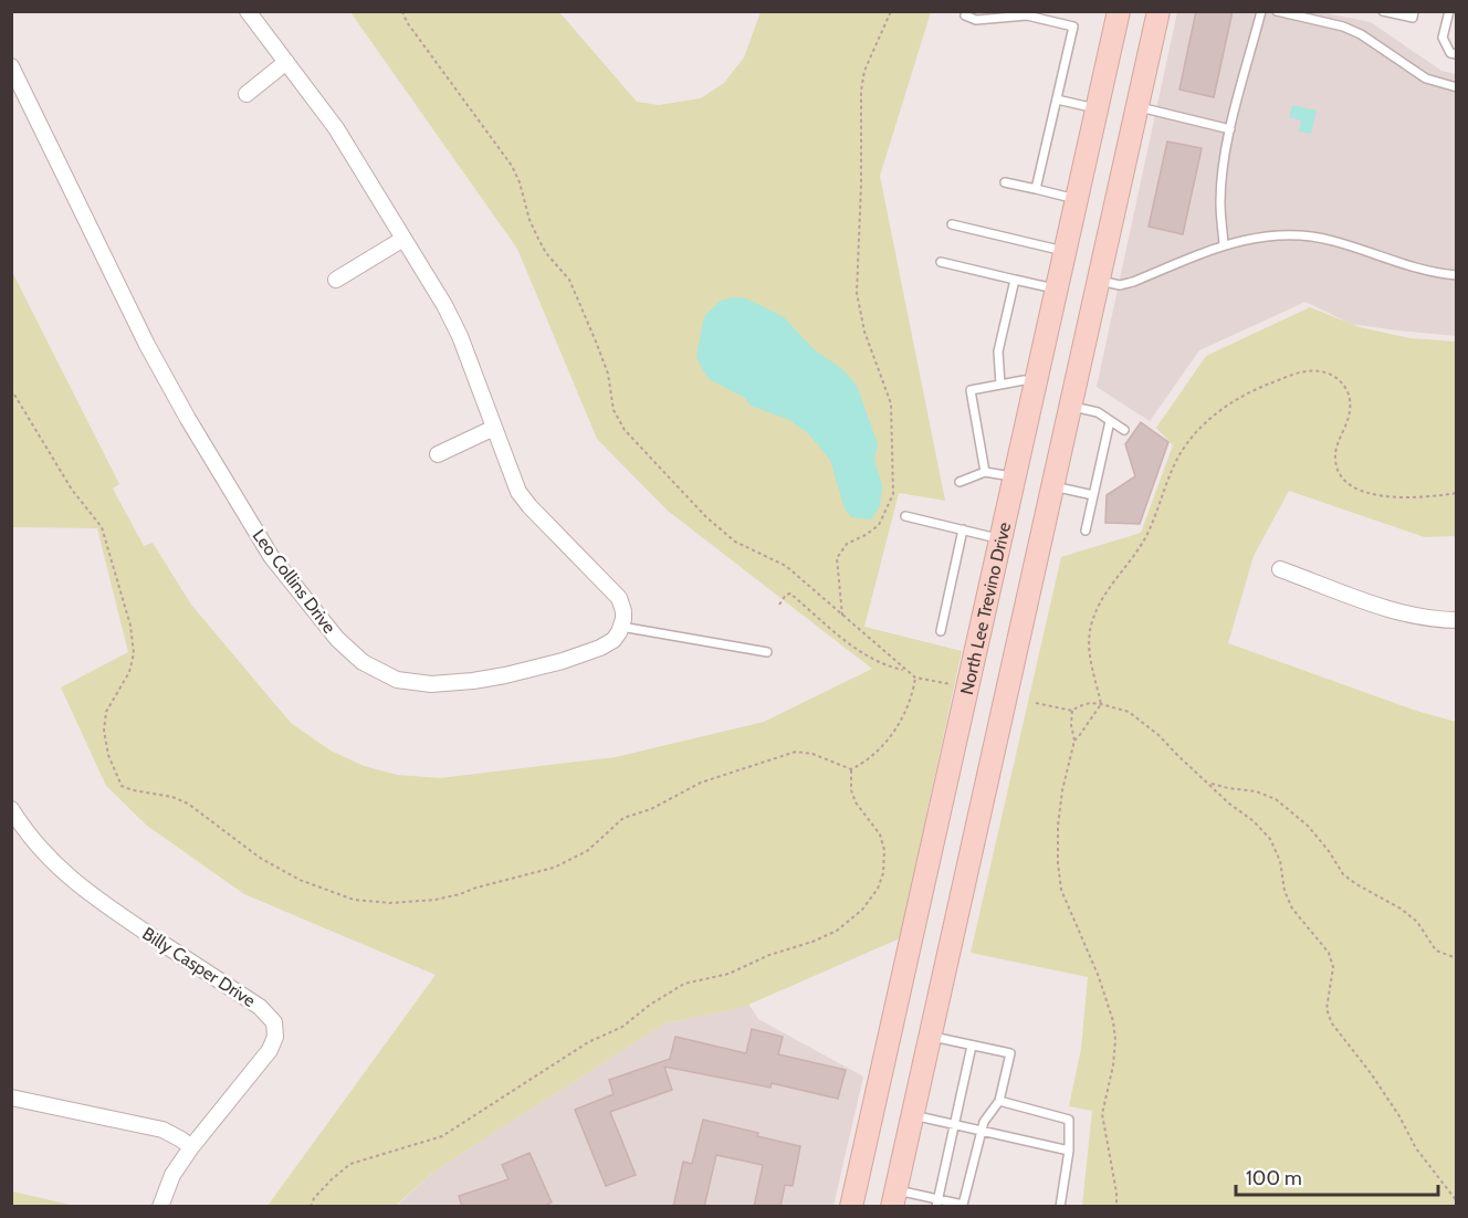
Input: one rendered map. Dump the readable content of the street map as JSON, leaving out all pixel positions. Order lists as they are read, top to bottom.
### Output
{
  "streets": {
    "main road": ["North Lee Trevino Drive"],
    "street": ["Leo Collins Drive", "Billy Casper Drive"]
  },
  "scale_bar": "100 m"
}
